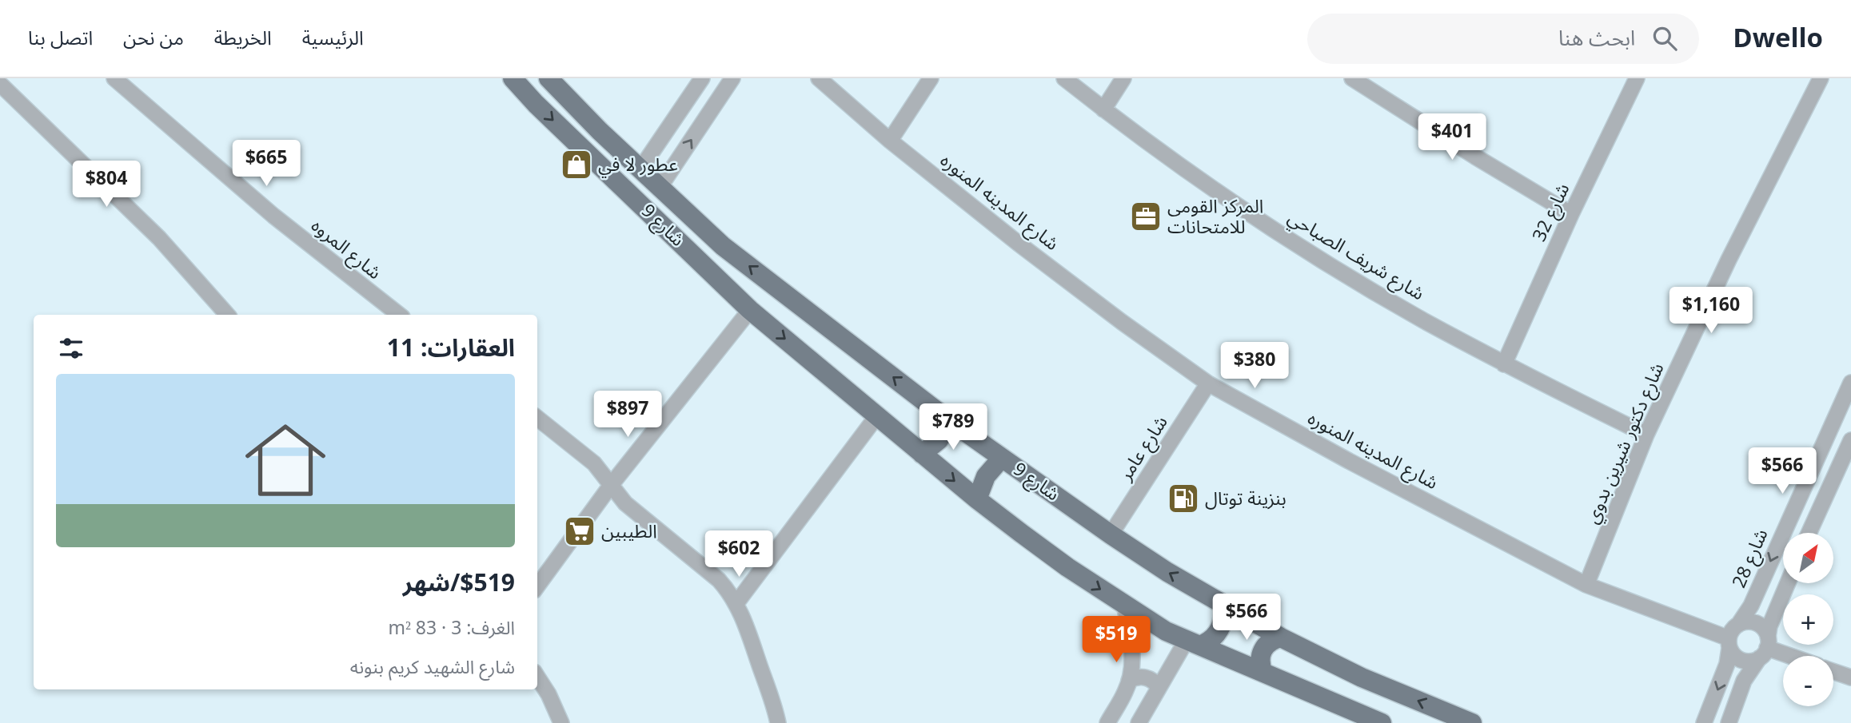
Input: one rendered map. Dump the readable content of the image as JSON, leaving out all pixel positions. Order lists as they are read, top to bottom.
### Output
{
  "streets": {
    "main road": ["شارع 9"],
    "street": [
      "شارع المدينه المنوره",
      "شارع 32",
      "شارع المروه",
      "شارع شريف الصباحي",
      "شارع دكتور شيرين بدوي",
      "شارع عامر",
      "شارع 28"
    ]
  },
  "crossings": [
    ["شارع المدينه المنوره", "شارع دكتور شيرين بدوي"],
    ["شارع المدينه المنوره", "شارع عامر"],
    ["شارع المدينه المنوره", "شارع 28"],
    ["شارع 32", "شارع شريف الصباحي"],
    ["شارع 9", "شارع عامر"],
    ["شارع شريف الصباحي", "شارع دكتور شيرين بدوي"]
  ],
  "places": {
    "shop": ["عطور لا في"],
    "office": ["المركز القومى للامتحانات"],
    "fuel station": ["بنزينة توتال"],
    "supermarket": ["الطيبين"]
  },
  "north": "top right",
  "page": {
    "header": "Dwello",
    "search": "ابحث هنا",
    "nav": [
      "الرئيسية",
      "الخريطة",
      "من نحن",
      "اتصل بنا"
    ],
    "price": [
      "$401",
      "$665",
      "$804",
      "$1,160",
      "$380",
      "$897",
      "$789",
      "$566",
      "$602",
      "$566",
      "$519"
    ],
    "heading": "العقارات: 11",
    "list": [
      {
        "name": "$519/شهر",
        "note": "الغرف: 3 · 83 m² · شارع الشهيد كريم بنونه"
      }
    ],
    "map_buttons": ["+", "−"]
  }
}
